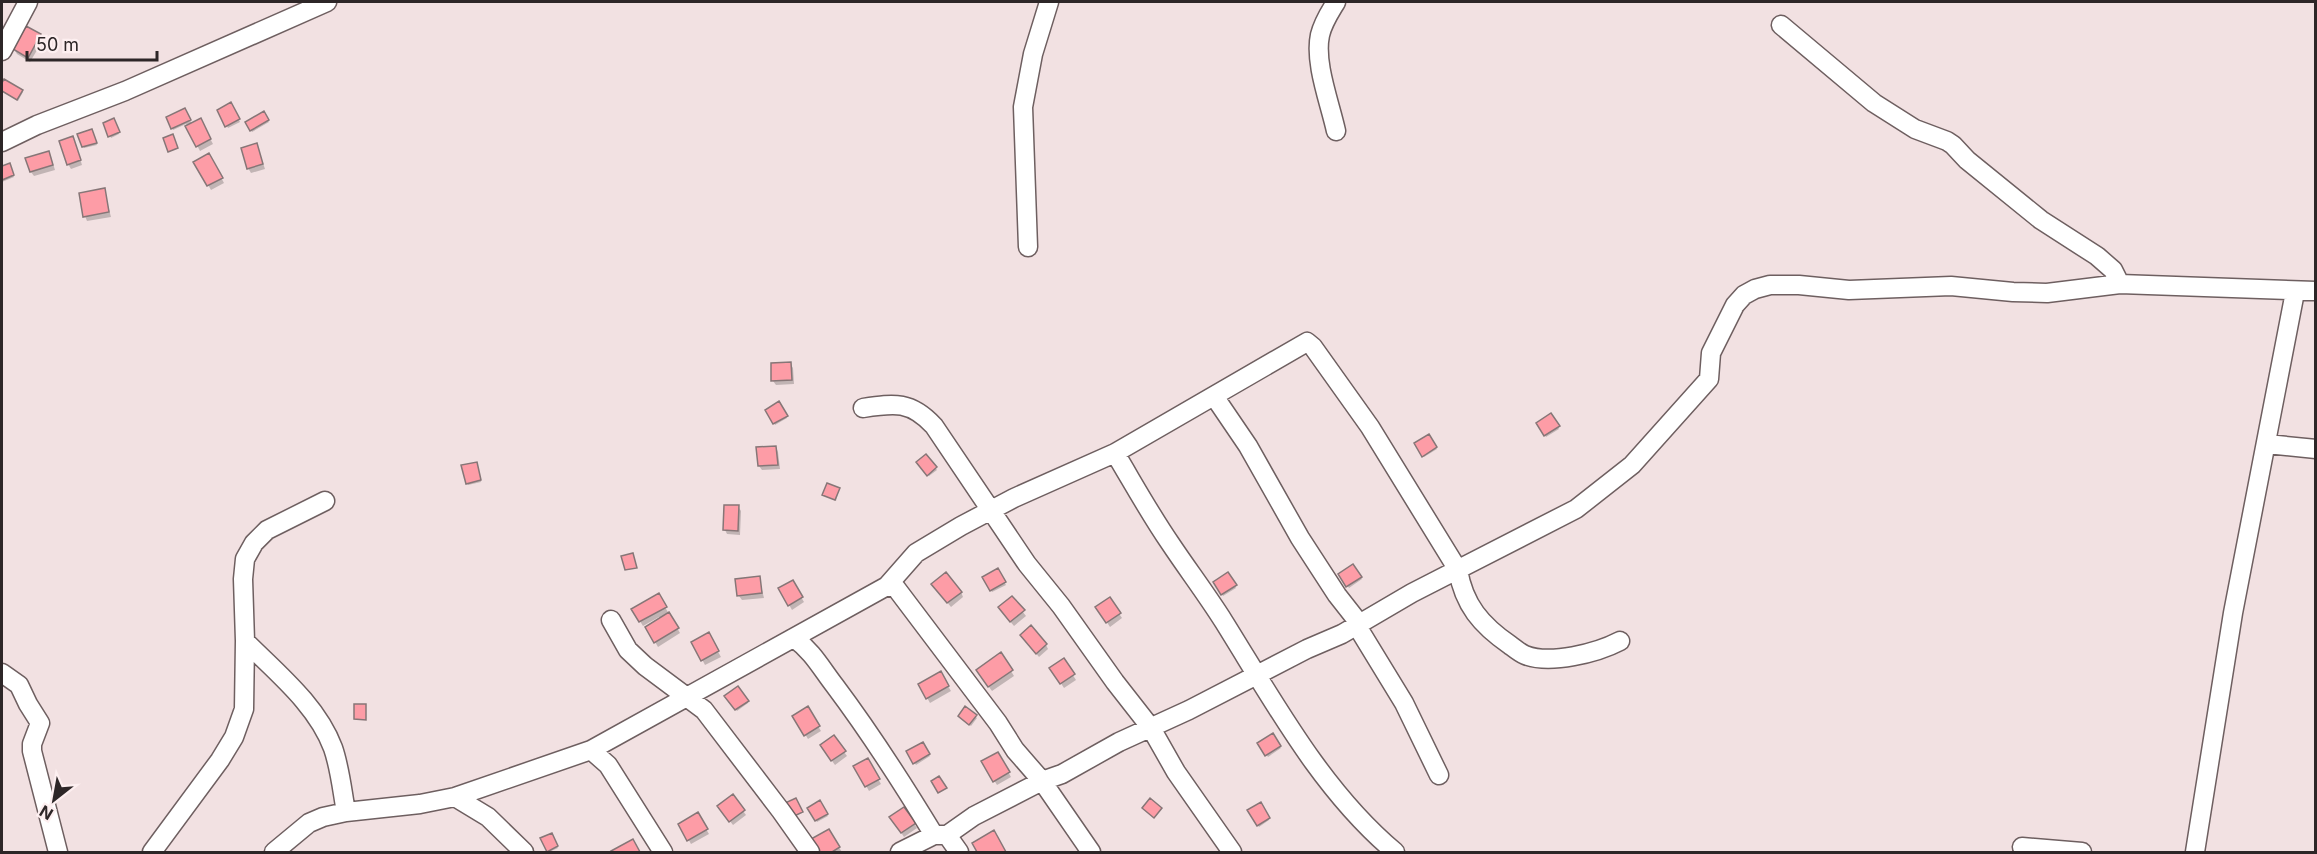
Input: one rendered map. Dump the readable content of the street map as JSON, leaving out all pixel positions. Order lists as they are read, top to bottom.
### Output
{
  "scale_bar": "50 m",
  "north": "bottom left"
}
